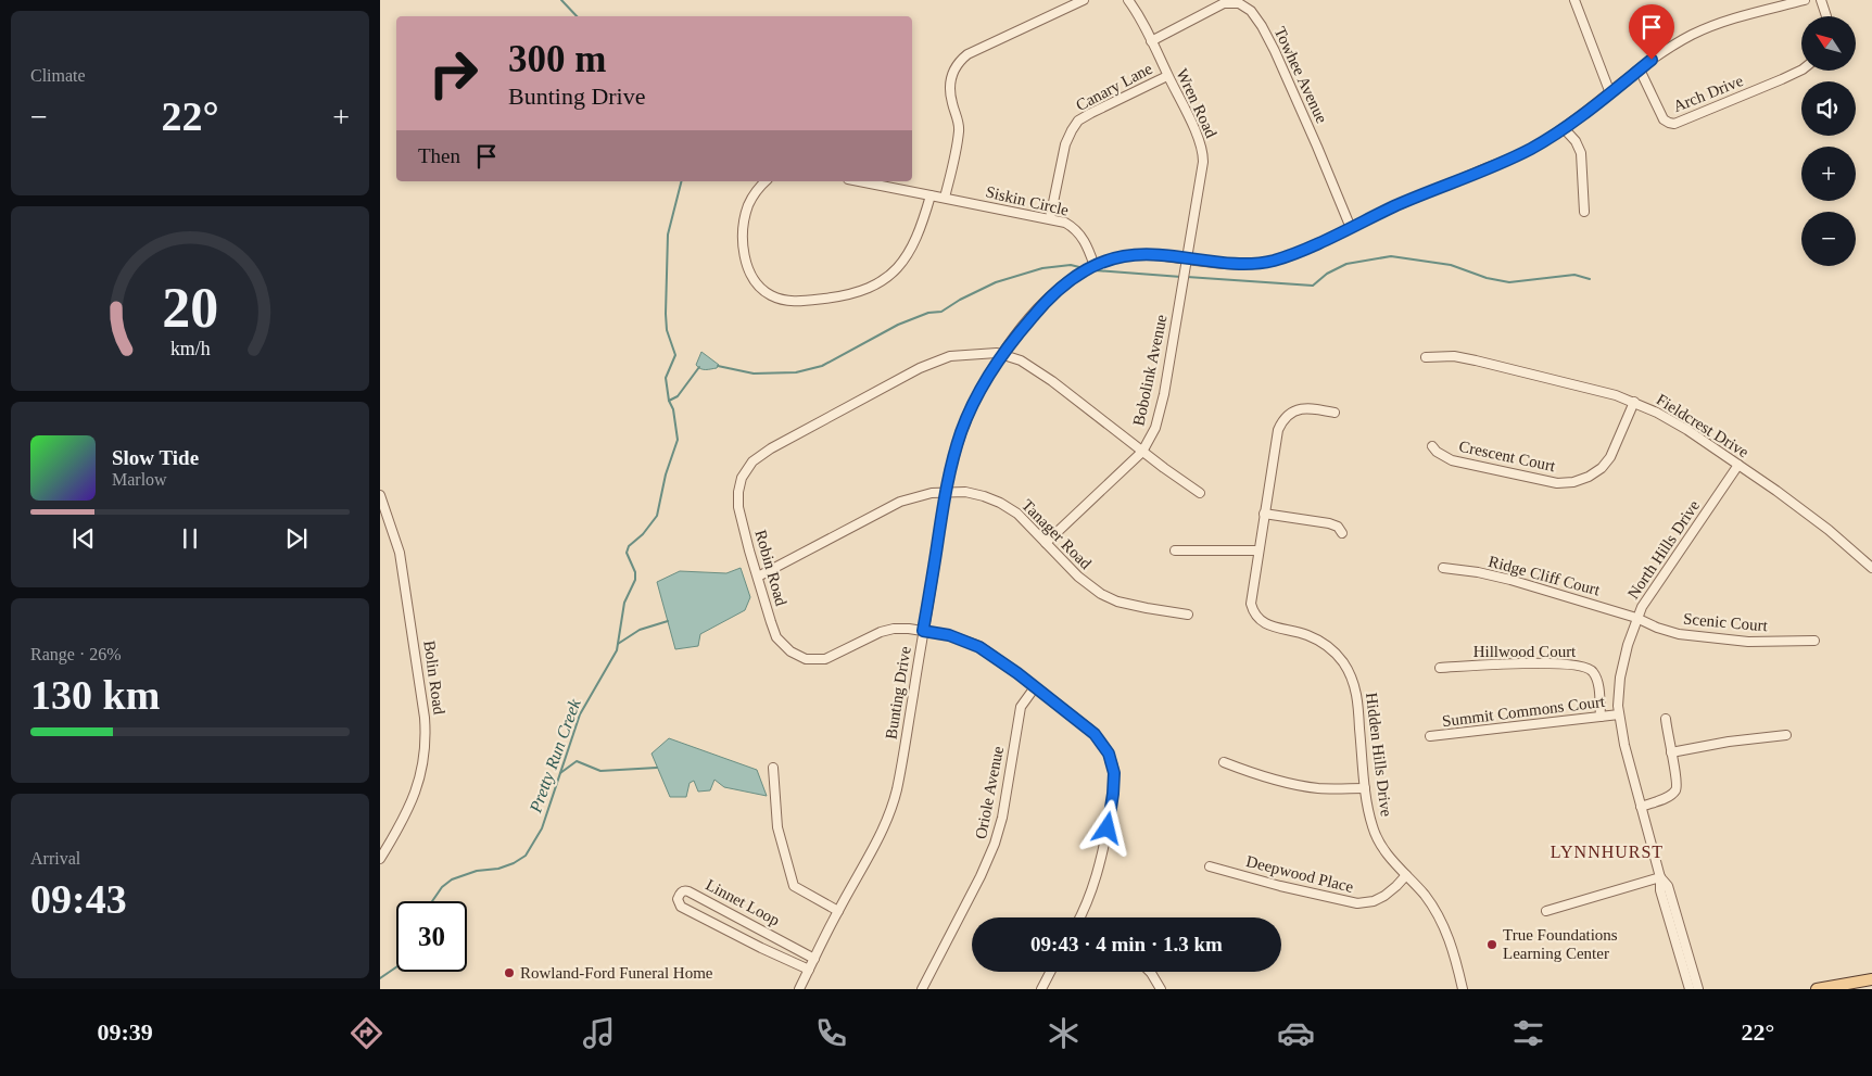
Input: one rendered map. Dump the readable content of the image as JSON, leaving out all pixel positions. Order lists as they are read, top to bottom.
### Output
{
  "streets": {
    "street": [
      "Towhee Avenue",
      "Canary Lane",
      "Arch Drive",
      "Wren Road",
      "Siskin Circle",
      "Bobolink Avenue",
      "Fieldcrest Drive",
      "Crescent Court",
      "Tanager Road",
      "North Hills Drive",
      "Robin Road",
      "Ridge Cliff Court",
      "Scenic Court",
      "Hillwood Court",
      "Bolin Road",
      "Bunting Drive",
      "Summit Commons Court",
      "Hidden Hills Drive",
      "Oriole Avenue",
      "Deepwood Place",
      "Linnet Loop"
    ]
  },
  "crossings": [
    ["Towhee Avenue", "Wren Road"],
    ["Towhee Avenue", "Bunting Drive"],
    ["Canary Lane", "Wren Road"],
    ["Canary Lane", "Siskin Circle"],
    ["Arch Drive", "Bunting Drive"],
    ["Wren Road", "Bobolink Avenue"],
    ["Wren Road", "Bunting Drive"],
    ["Siskin Circle", "Bunting Drive"],
    ["Bobolink Avenue", "Tanager Road"],
    ["Bobolink Avenue", "Robin Road"],
    ["Bobolink Avenue", "Bunting Drive"],
    ["Fieldcrest Drive", "Crescent Court"],
    ["Fieldcrest Drive", "North Hills Drive"],
    ["Tanager Road", "Robin Road"],
    ["Tanager Road", "Bunting Drive"],
    ["North Hills Drive", "Ridge Cliff Court"],
    ["North Hills Drive", "Scenic Court"],
    ["North Hills Drive", "Summit Commons Court"],
    ["Robin Road", "Bunting Drive"],
    ["Robin Road", "Oriole Avenue"],
    ["Ridge Cliff Court", "Scenic Court"],
    ["Hillwood Court", "Summit Commons Court"],
    ["Bunting Drive", "Linnet Loop"],
    ["Hidden Hills Drive", "Deepwood Place"]
  ],
  "districts": ["LYNNHURST"],
  "water": ["Pretty Run Creek"],
  "places": ["True Foundations Learning Center", "Rowland-Ford Funeral Home"],
  "north": "top left",
  "page": {
    "tile": [
      "Climate",
      ["Range · 26%", "130 km"],
      ["Arrival", "09:43"]
    ],
    "map_buttons": ["+", "−"],
    "turn": ["300 m", "Bunting Drive"],
    "heat": ["−", "22°", "+"],
    "then": "Then",
    "song": ["Slow Tide", "Marlow"],
    "limit": "30",
    "trip": "09:43 · 4 min · 1.3 km",
    "tabs": ["09:39", "22°"],
    "gauge": ["20", "km/h"]
  }
}
